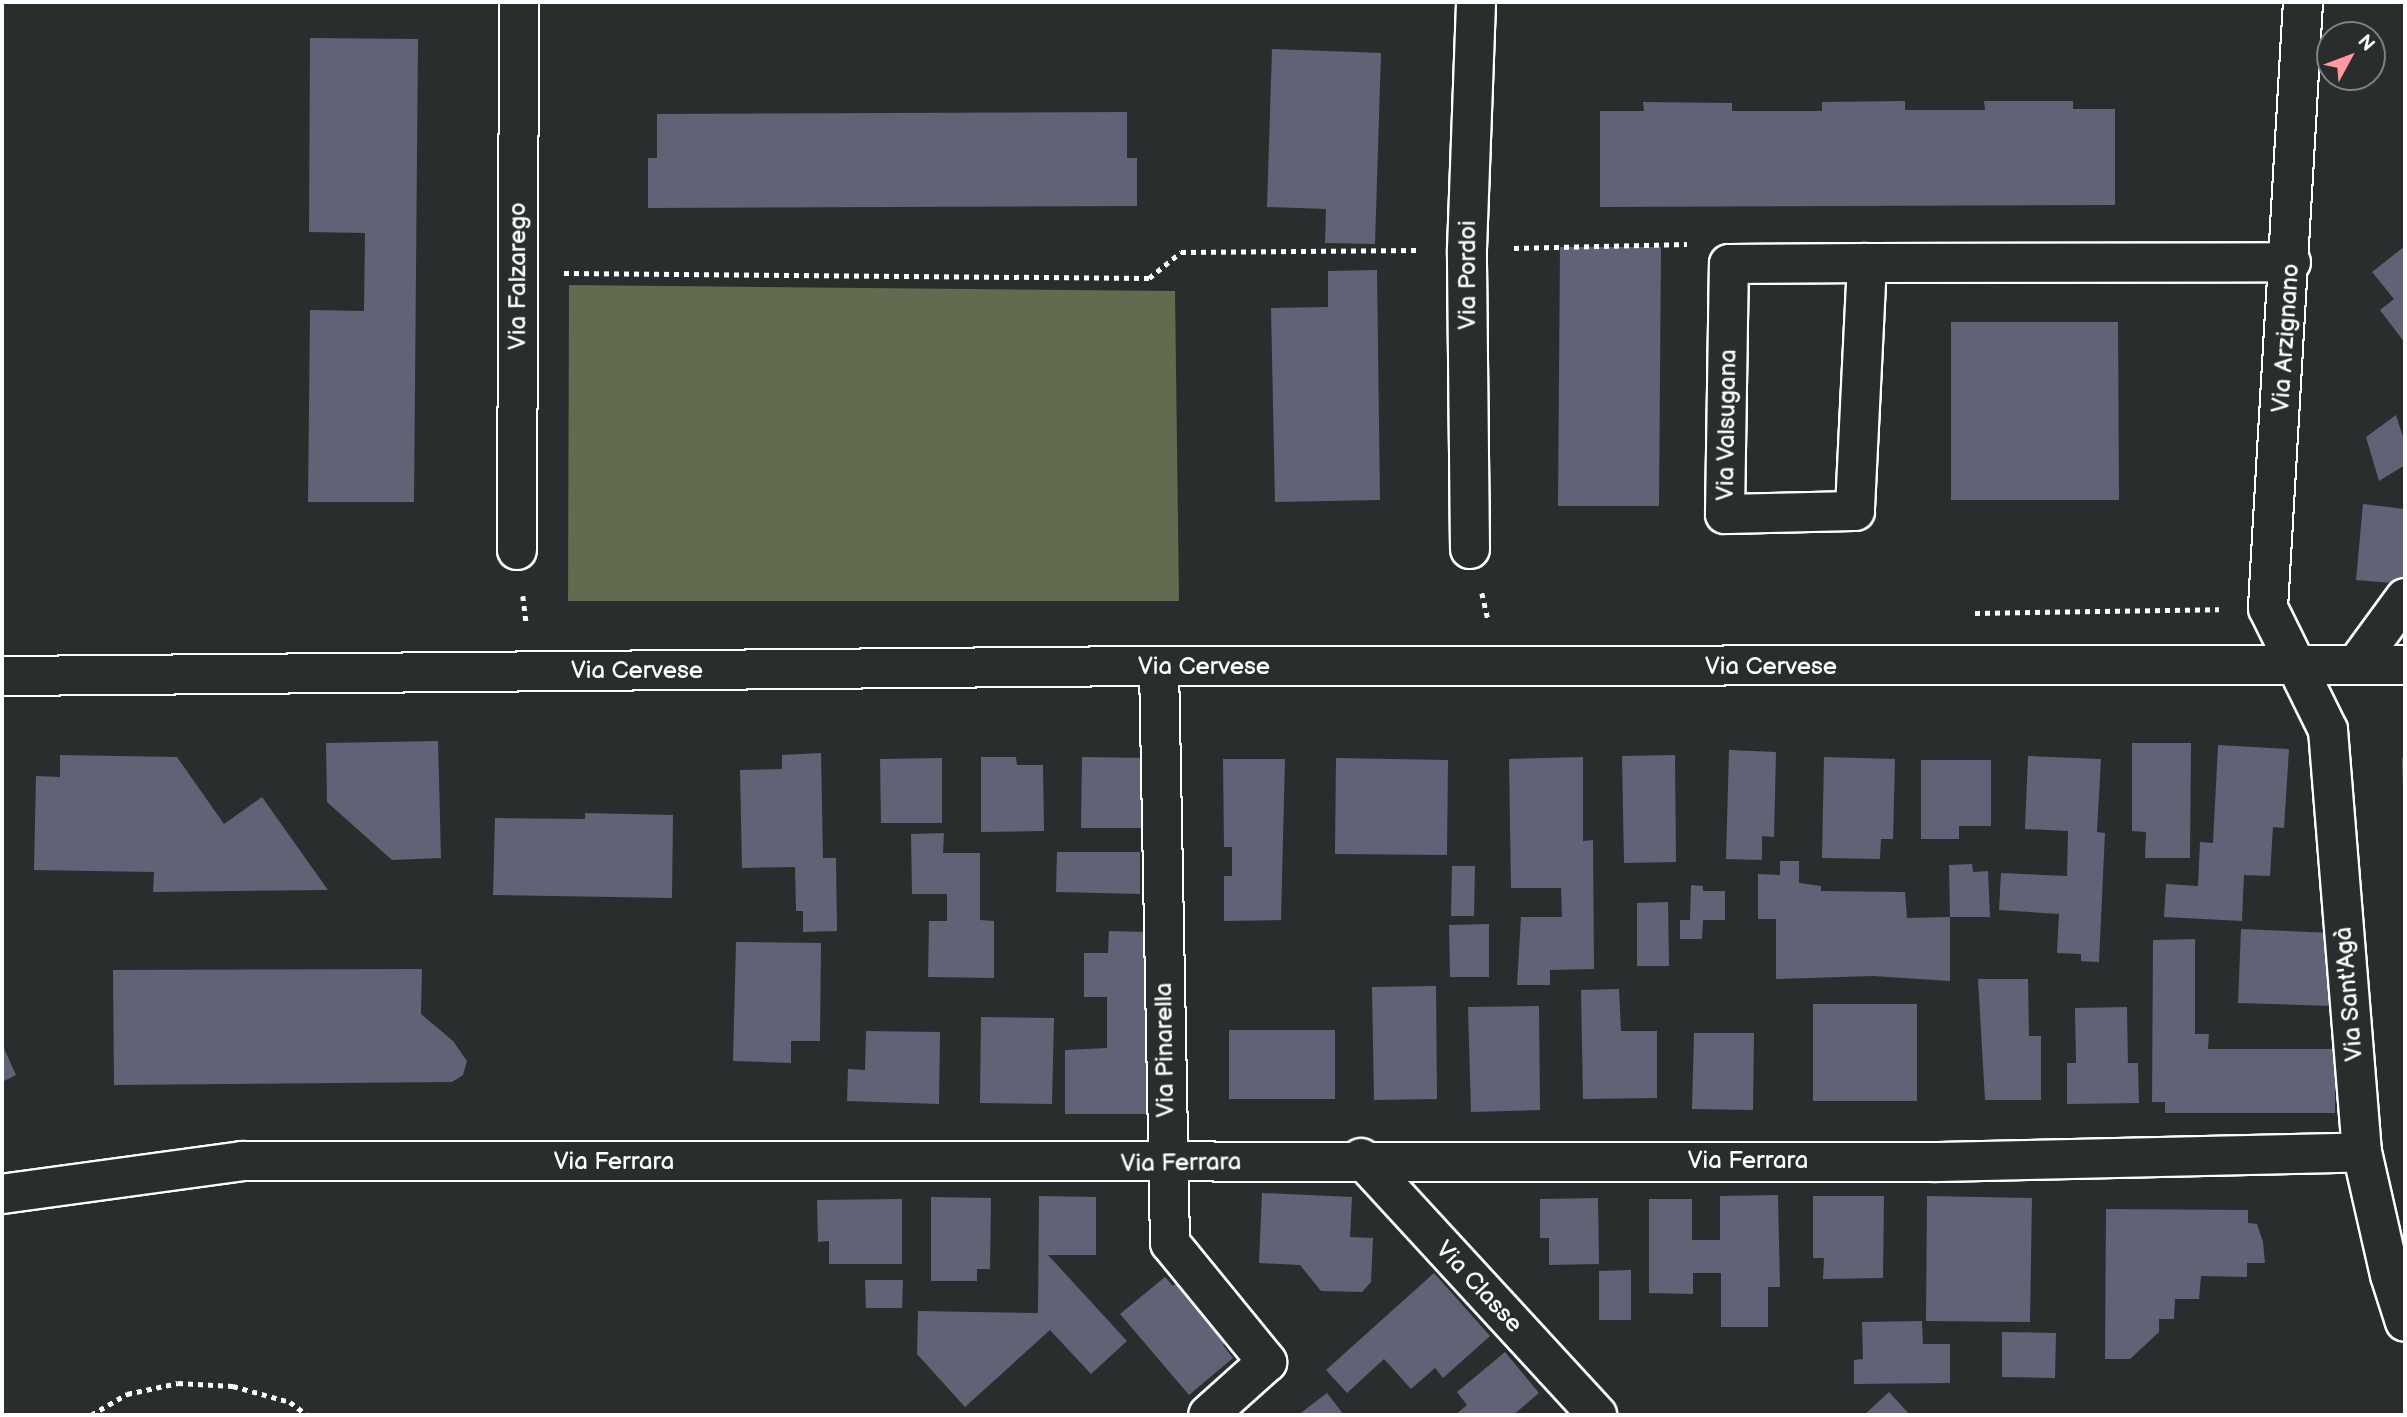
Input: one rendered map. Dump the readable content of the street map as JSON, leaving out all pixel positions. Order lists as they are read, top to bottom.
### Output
{
  "streets": {
    "street": [
      "Via Pordoi",
      "Via Falzarego",
      "Via Arzignano",
      "Via Valsugana",
      "Via Cervese",
      "Via Sant'Agà",
      "Via Pinarella",
      "Via Ferrara",
      "Via Classe"
    ]
  },
  "crossings": [
    ["Via Arzignano", "Via Cervese"],
    ["Via Arzignano", "Via Sant'Agà"],
    ["Via Cervese", "Via Sant'Agà"],
    ["Via Cervese", "Via Pinarella"],
    ["Via Sant'Agà", "Via Ferrara"],
    ["Via Pinarella", "Via Ferrara"],
    ["Via Ferrara", "Via Classe"]
  ],
  "north": "top right"
}
